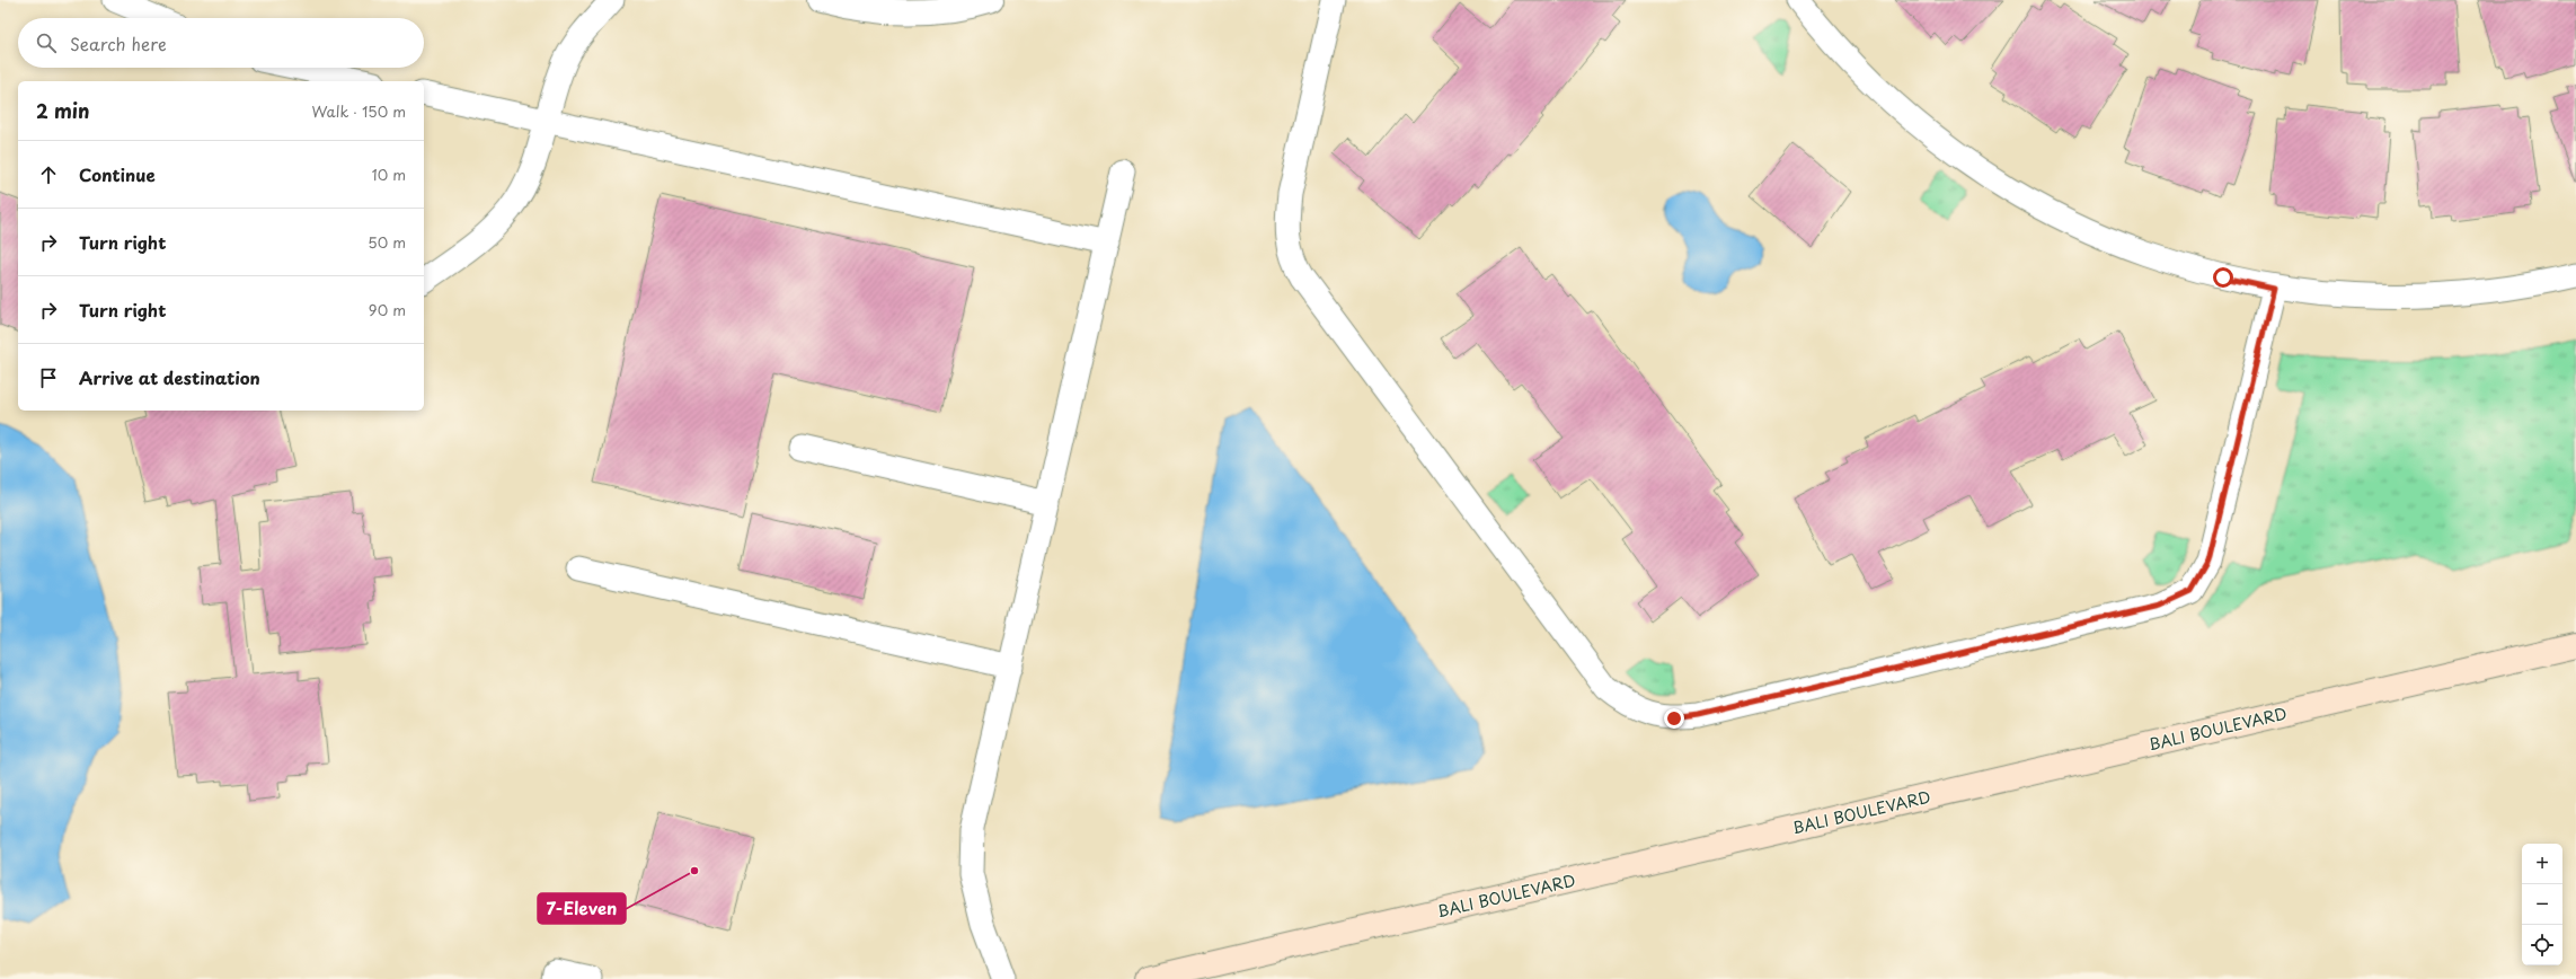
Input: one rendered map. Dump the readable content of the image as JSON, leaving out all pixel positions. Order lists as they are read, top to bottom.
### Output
{
  "streets": {
    "street": ["BALI BOULEVARD"]
  },
  "places": ["7-Eleven"],
  "page": {
    "search": "Search here",
    "heading": ["2 min", "Walk · 150 m"],
    "list": [
      ["Continue", "10 m"],
      ["Turn right", "50 m"],
      ["Turn right", "90 m"],
      "Arrive at destination"
    ],
    "map_buttons": ["+", "−"]
  }
}
